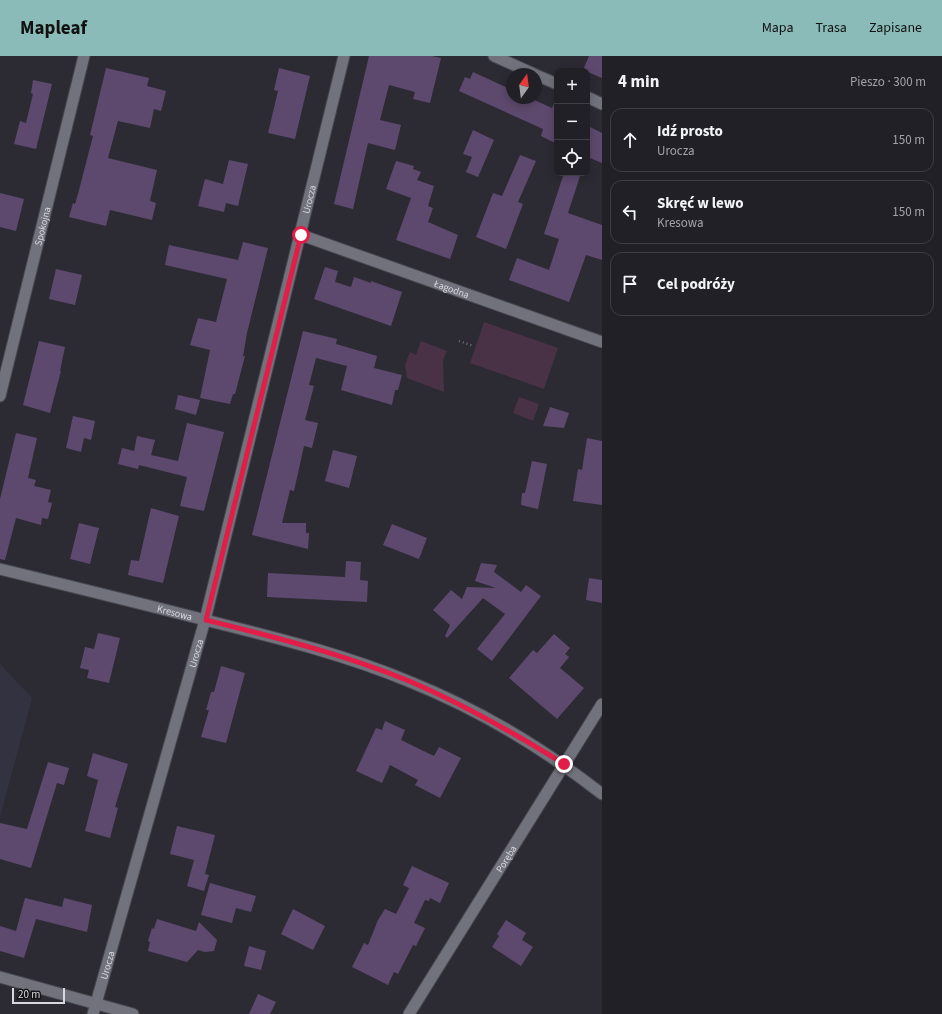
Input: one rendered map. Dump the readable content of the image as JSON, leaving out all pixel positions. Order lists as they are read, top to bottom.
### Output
{
  "streets": {
    "street": [
      "Urocza",
      "Spokojna",
      "Łagodna",
      "Kresowa",
      "Poręba"
    ]
  },
  "crossings": [
    ["Urocza", "Łagodna"],
    ["Urocza", "Kresowa"],
    ["Kresowa", "Poręba"]
  ],
  "scale_bar": "20 m",
  "north": "top",
  "page": {
    "header": "Mapleaf",
    "nav": ["Mapa", "Trasa", "Zapisane"],
    "heading": ["4 min", "Pieszo · 300 m"],
    "map_buttons": ["+", "−"],
    "list": [
      ["Idź prosto", "Urocza", "150 m"],
      ["Skręć w lewo", "Kresowa", "150 m"],
      "Cel podróży"
    ],
    "scale": "20 m"
  }
}
